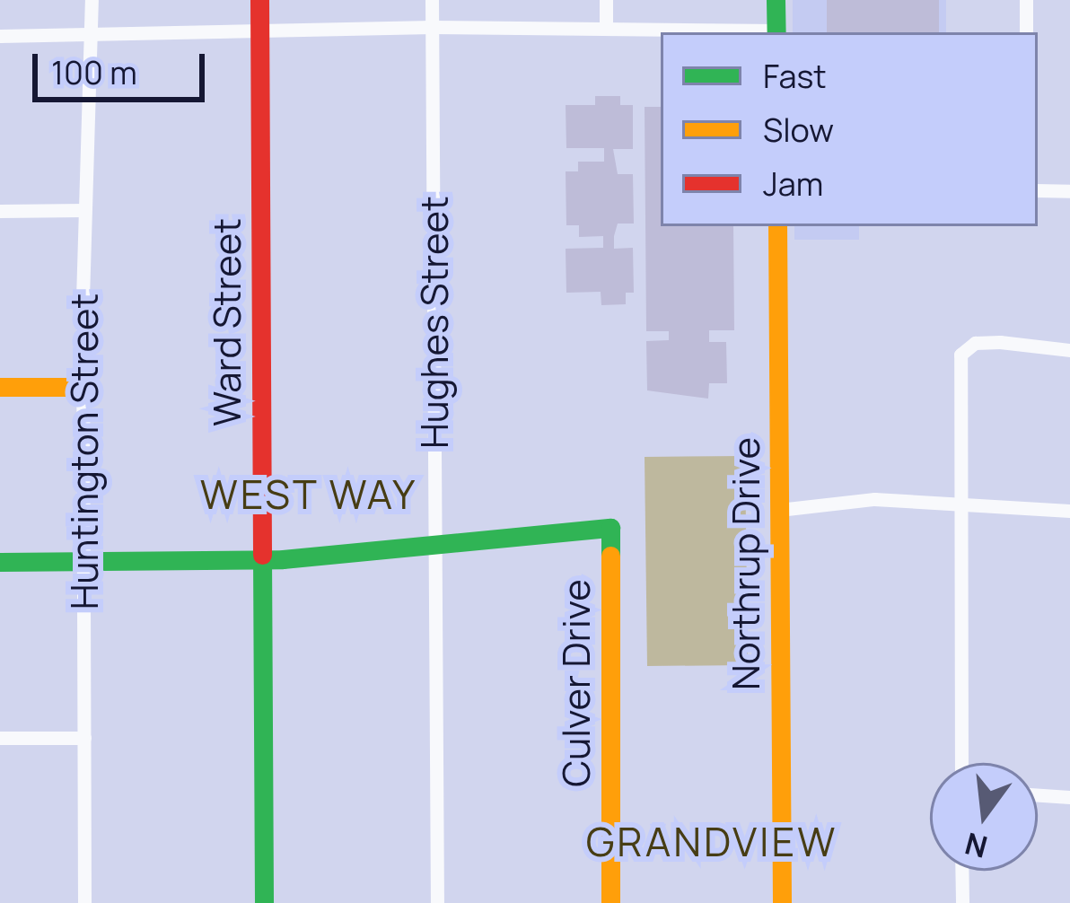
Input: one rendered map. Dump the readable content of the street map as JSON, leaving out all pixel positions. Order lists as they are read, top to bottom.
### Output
{
  "streets": {
    "street": [
      "Ward Street",
      "Hughes Street",
      "Huntington Street",
      "Northrup Drive",
      "Culver Drive"
    ]
  },
  "crossings": [
    ["Hughes Street", "Culver Drive"]
  ],
  "districts": ["WEST WAY", "GRANDVIEW"],
  "legend": ["Fast", "Slow", "Jam"],
  "scale_bar": "100 m",
  "north": "bottom"
}
